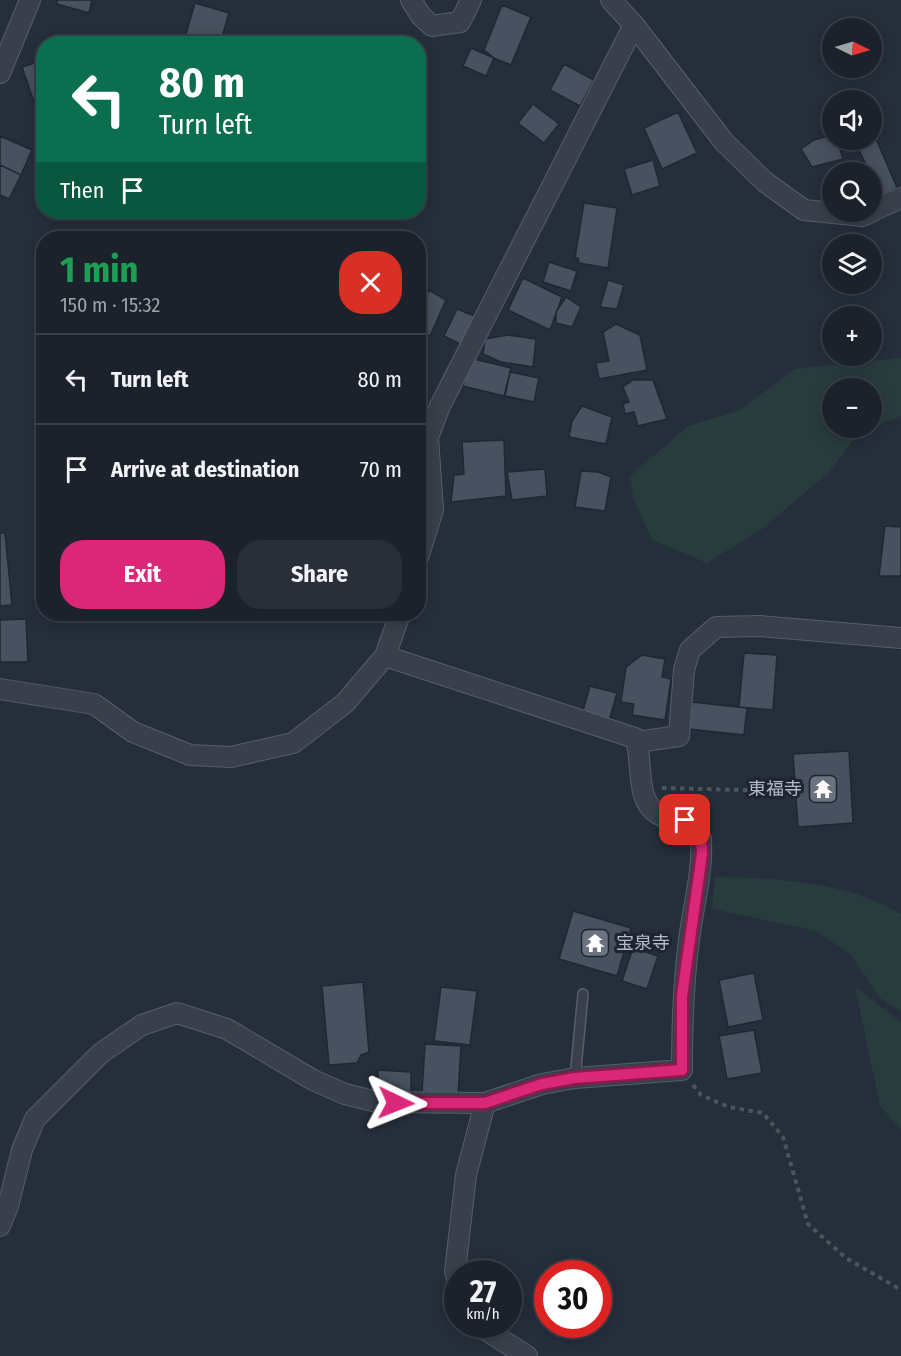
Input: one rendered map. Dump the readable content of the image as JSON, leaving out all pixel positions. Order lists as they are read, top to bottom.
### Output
{
  "places": {
    "temple": ["東福寺", "宝泉寺"]
  },
  "north": "right",
  "page": {
    "map_buttons": ["+", "−"],
    "turn": ["80 m", "Turn left"],
    "then": "Then",
    "heading": ["1 min", "150 m · 15:32"],
    "list": [
      {
        "name": "Turn left",
        "value": "80 m"
      },
      {
        "name": "Arrive at destination",
        "value": "70 m"
      }
    ],
    "buttons": ["Exit", "Share"],
    "speed": "27 km/h",
    "limit": "30"
  }
}
